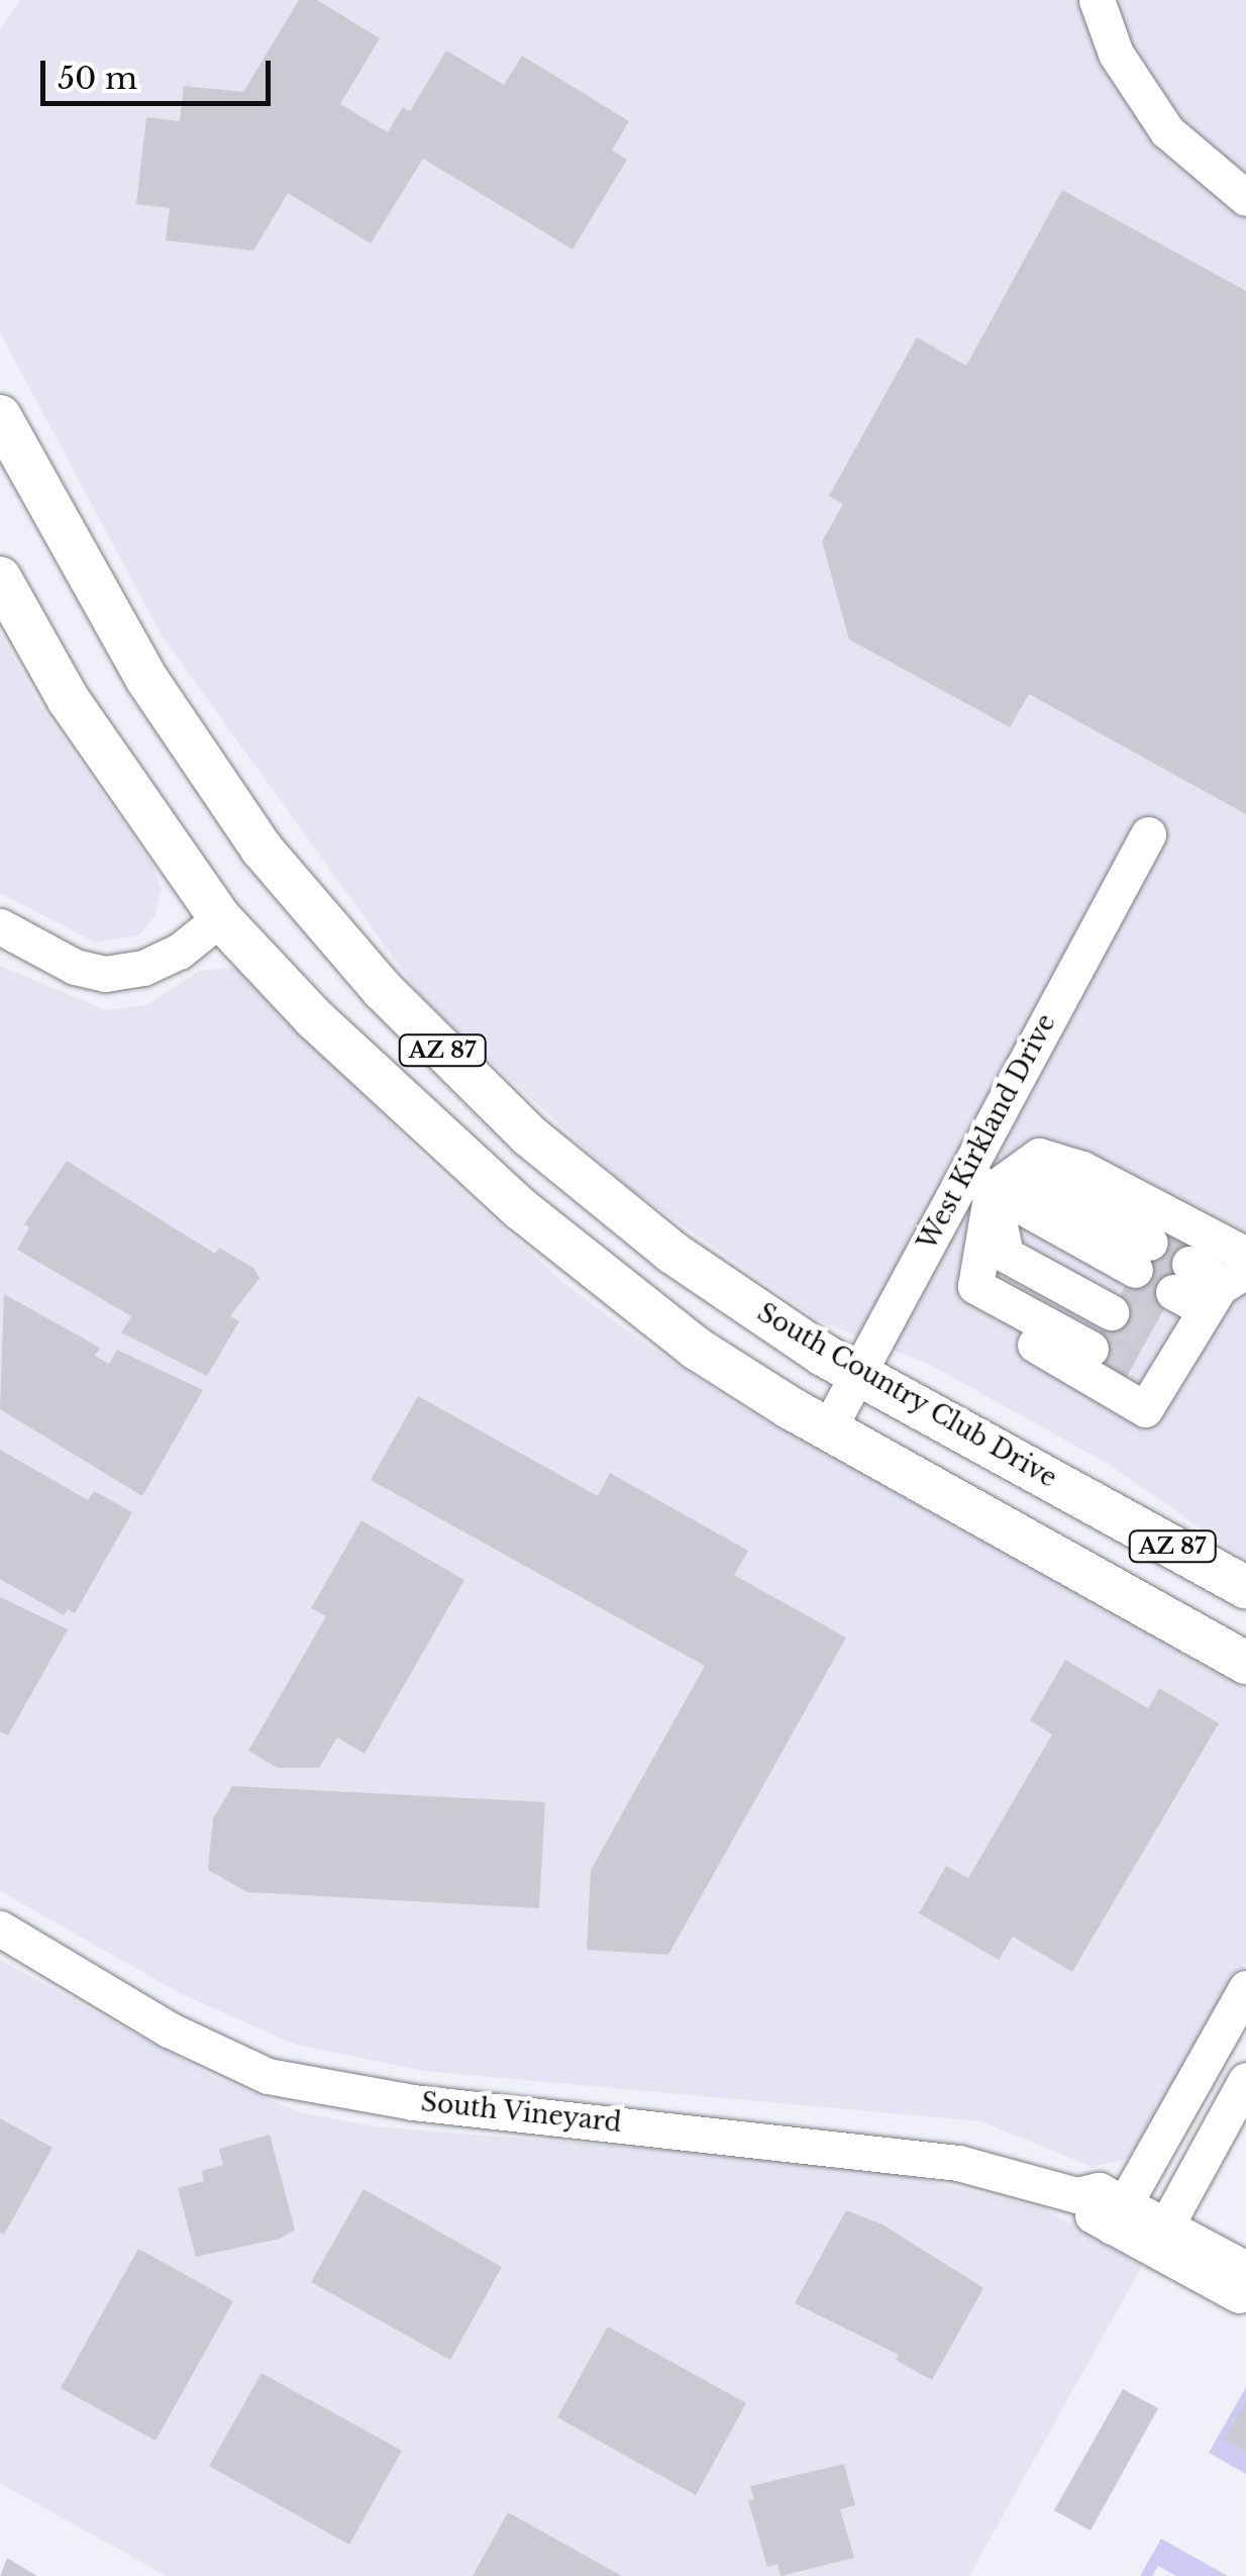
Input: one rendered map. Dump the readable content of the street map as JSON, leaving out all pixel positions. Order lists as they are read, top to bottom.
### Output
{
  "streets": {
    "main road": ["AZ 87", "South Country Club Drive"],
    "street": ["West Kirkland Drive", "South Vineyard"]
  },
  "crossings": [
    ["AZ 87", "West Kirkland Drive"],
    ["West Kirkland Drive", "South Country Club Drive"]
  ],
  "scale_bar": "50 m"
}
